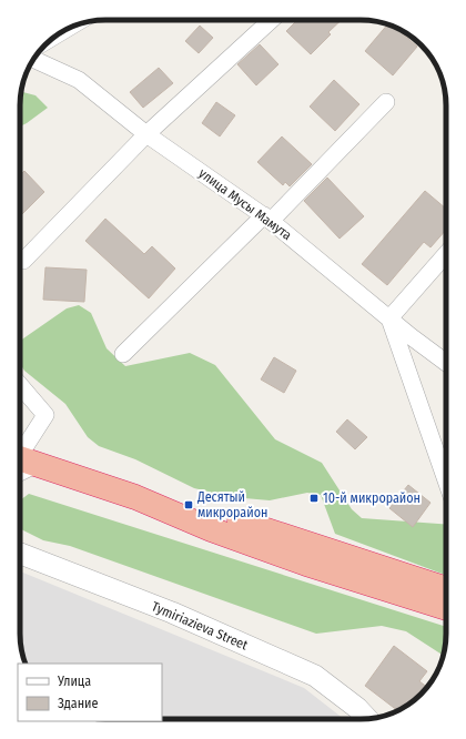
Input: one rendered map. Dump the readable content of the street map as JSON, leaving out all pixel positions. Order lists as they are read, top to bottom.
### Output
{
  "streets": {
    "street": ["улица Мусы Мамута", "Tymiriazieva Street"]
  },
  "places": {
    "transit": ["10-й микрорайон", "Десятый микрорайон"]
  },
  "legend": ["Улица", "Здание"]
}
